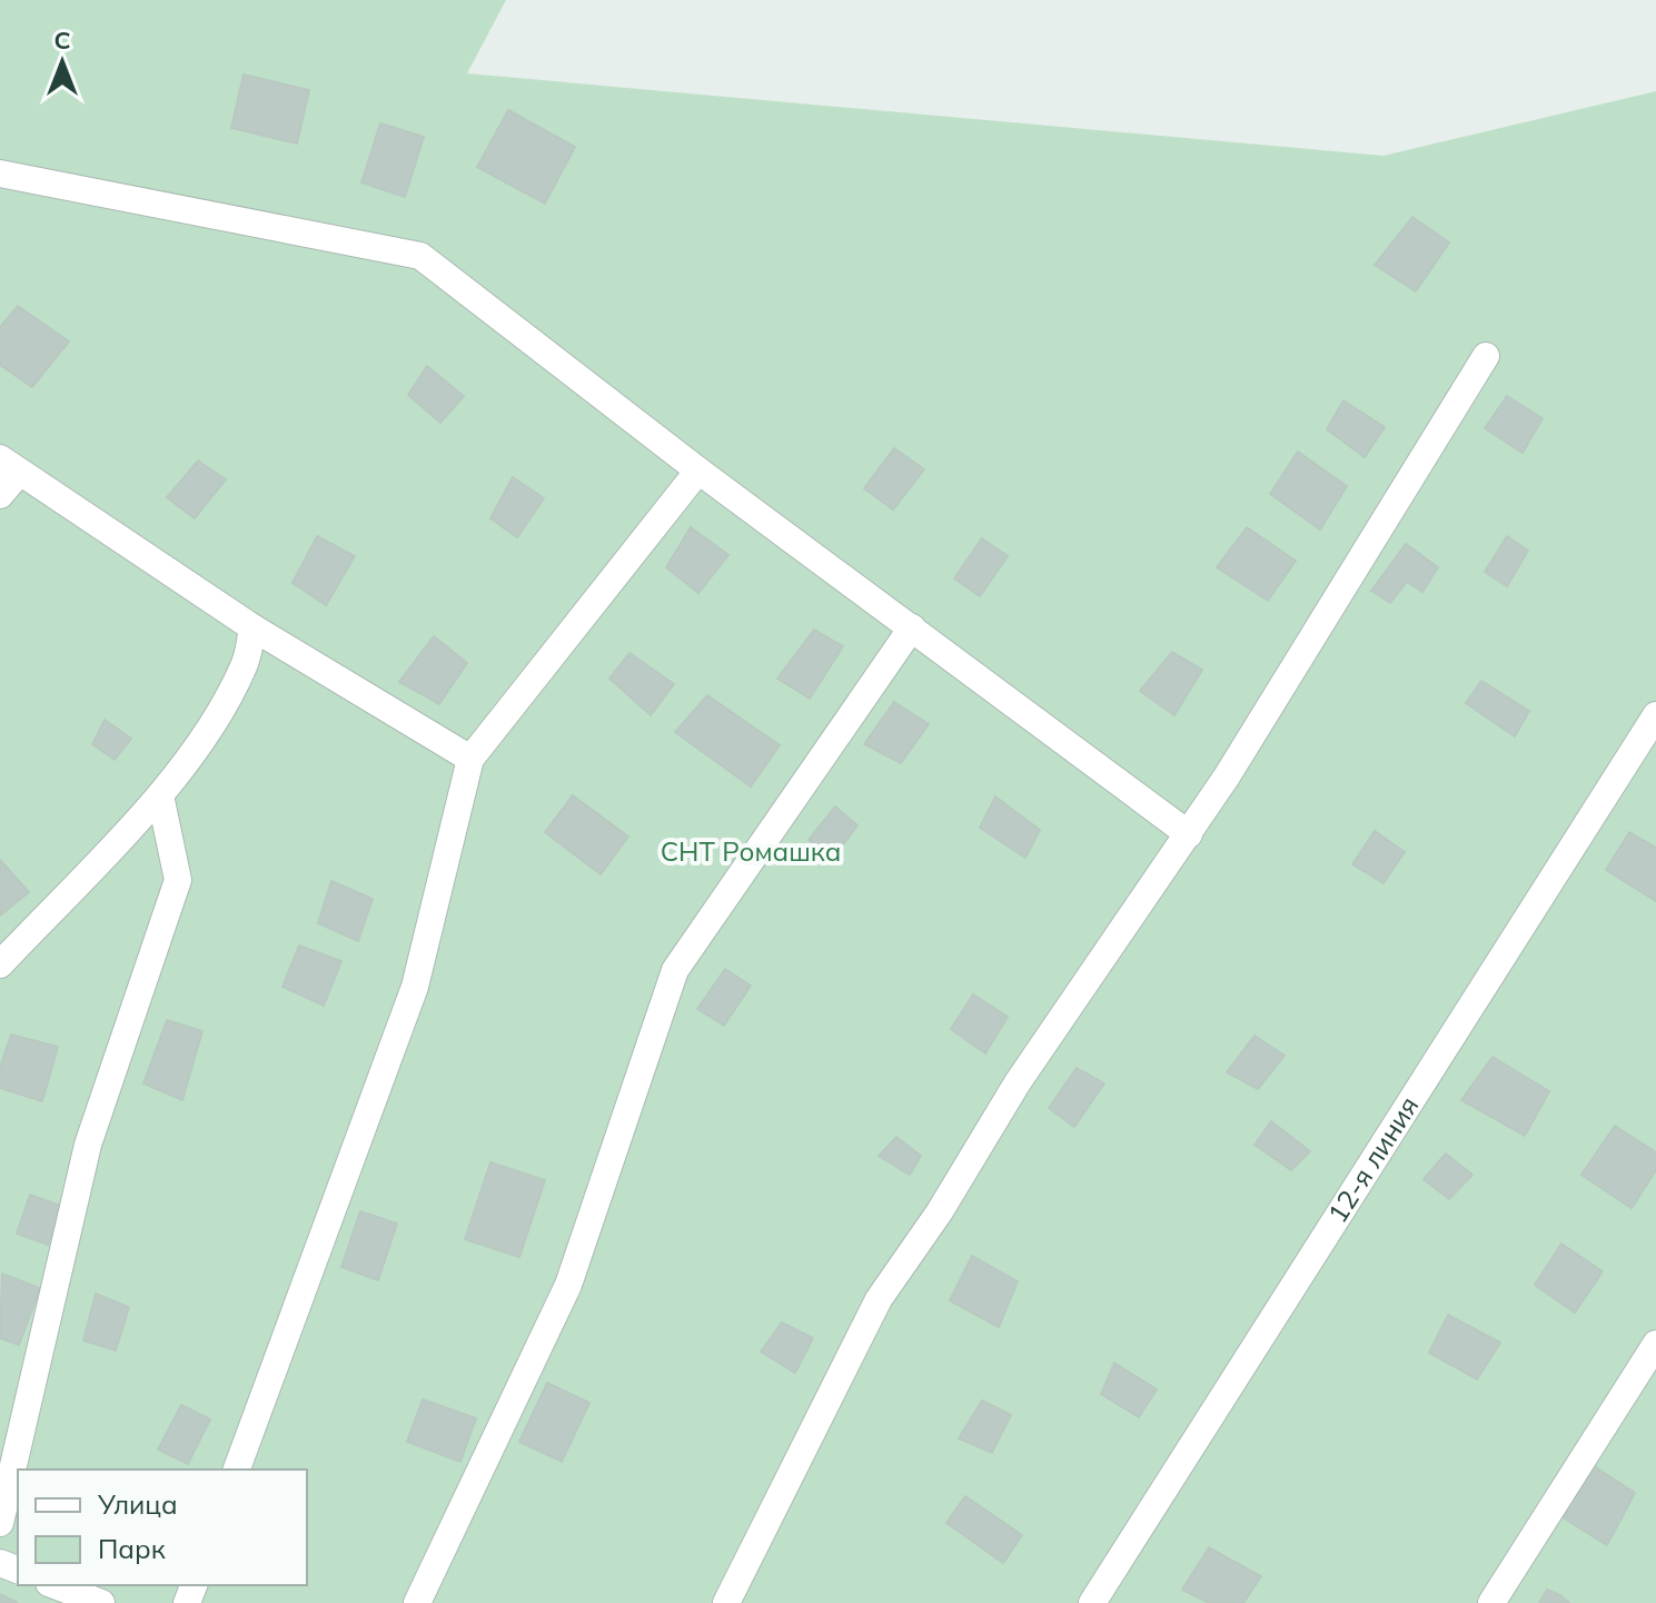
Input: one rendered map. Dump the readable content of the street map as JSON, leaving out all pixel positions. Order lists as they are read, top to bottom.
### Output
{
  "streets": {
    "street": ["12-я линия"]
  },
  "parks": ["СНТ Ромашка"],
  "legend": ["Улица", "Парк"],
  "north": "top"
}
